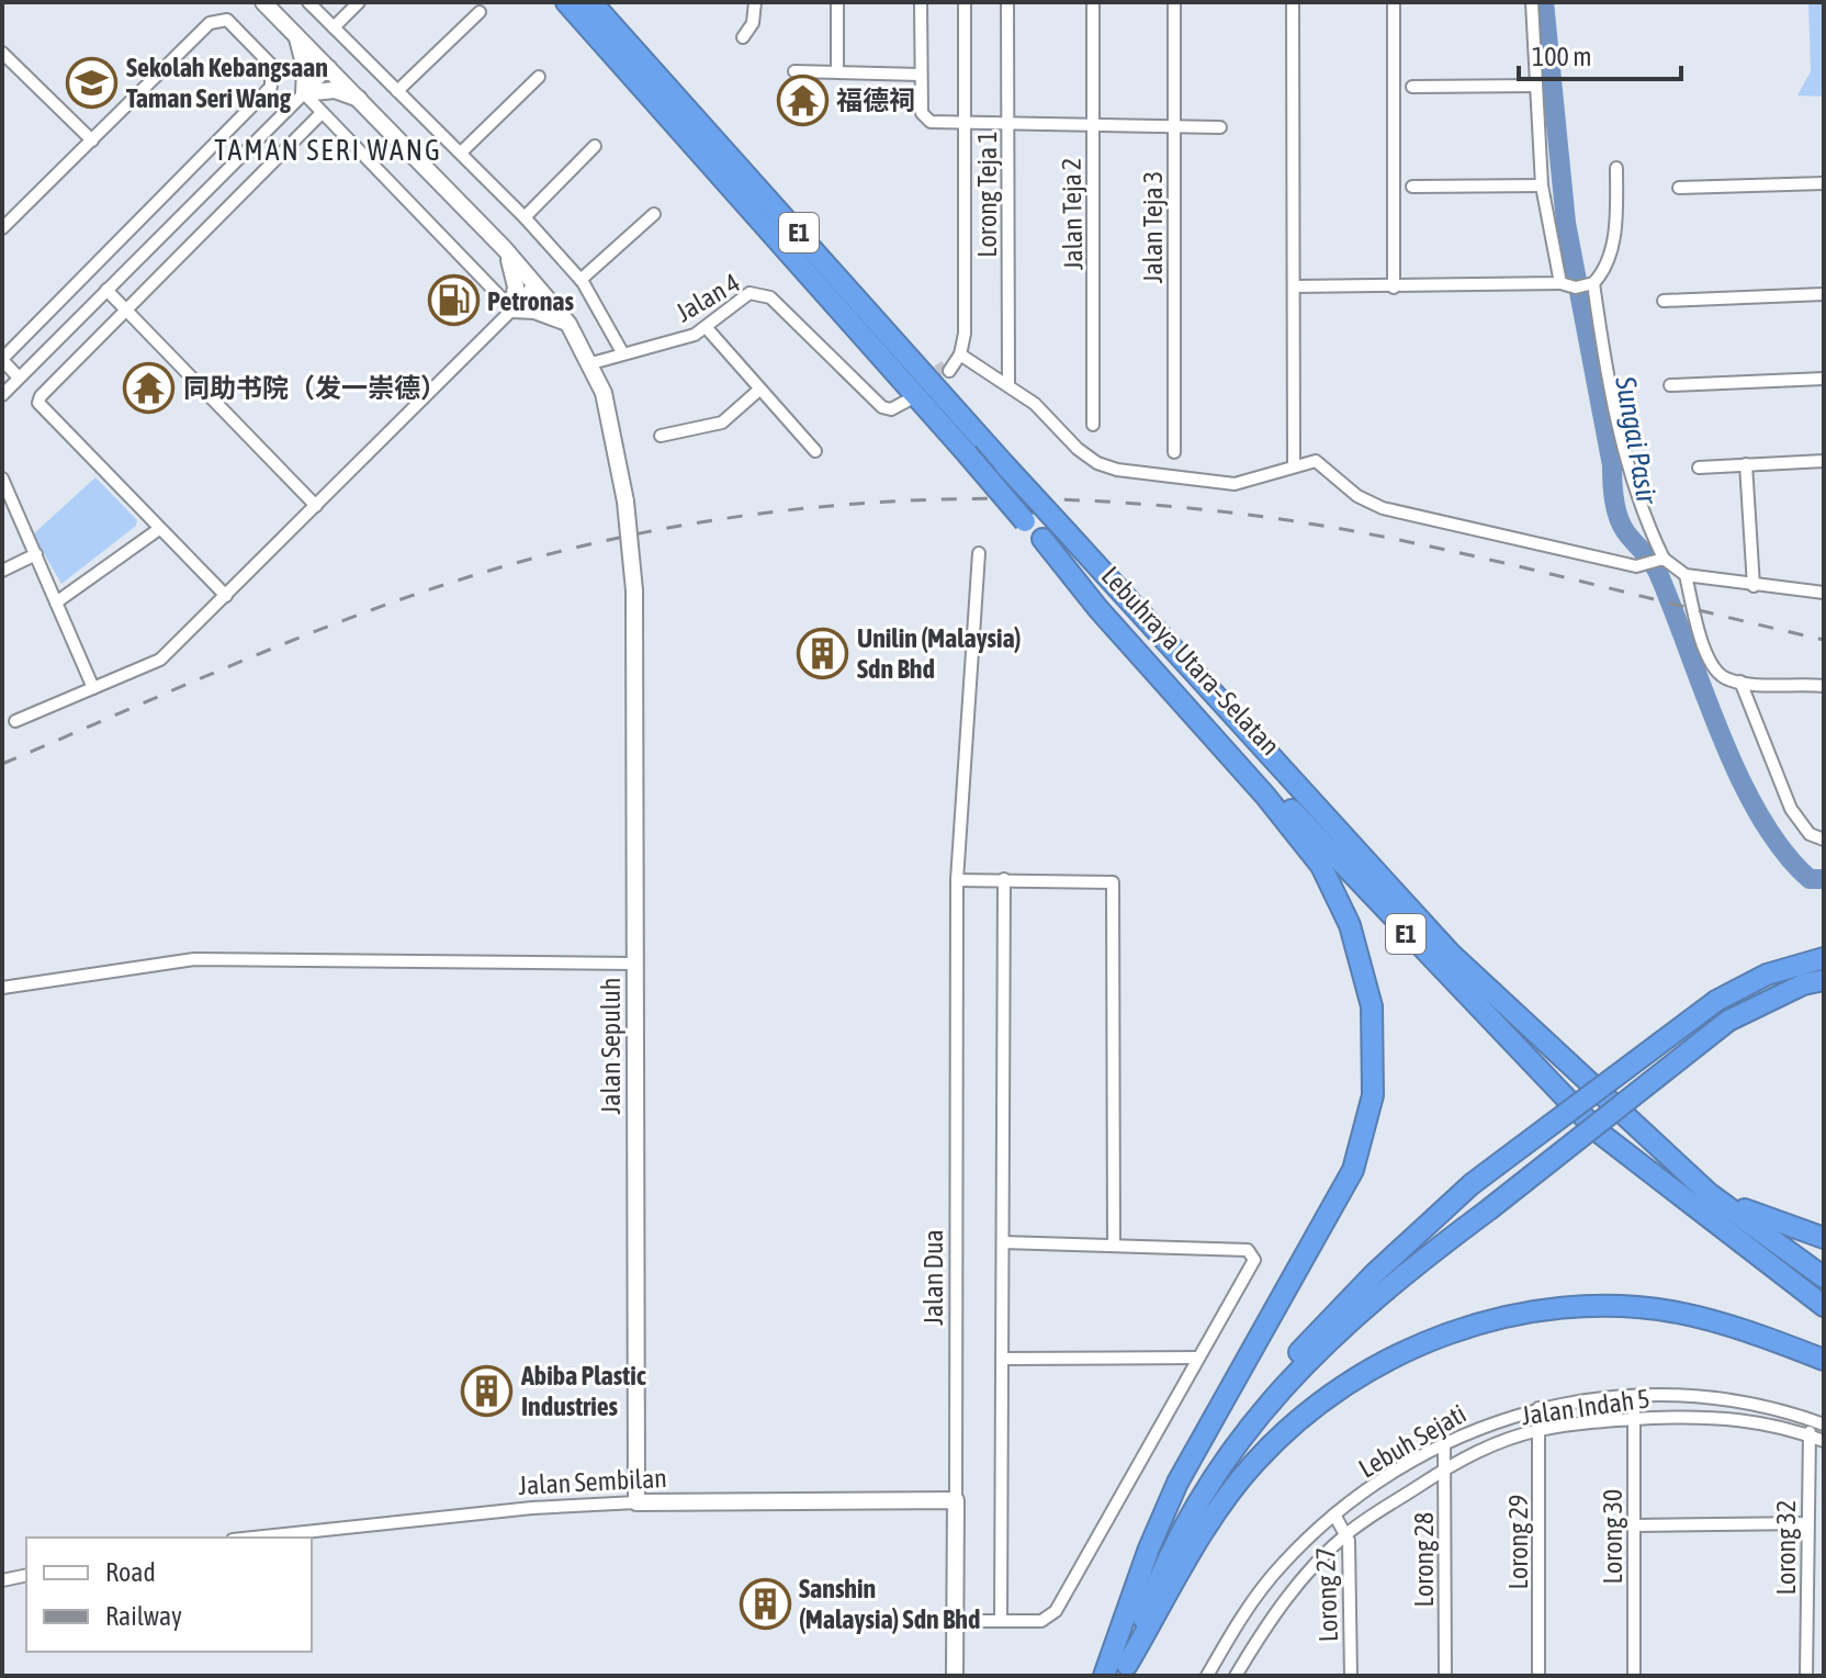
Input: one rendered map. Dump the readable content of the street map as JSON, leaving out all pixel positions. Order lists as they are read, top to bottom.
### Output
{
  "streets": {
    "highway": ["E1", "Lebuhraya Utara–Selatan"],
    "main road": ["Jalan Sepuluh", "Jalan Dua", "Jalan Sembilan"],
    "street": [
      "Lorong Teja 1",
      "Jalan Teja 2",
      "Jalan Teja 3",
      "Jalan 4",
      "Jalan Indah 5",
      "Lebuh Sejati",
      "Lorong 30",
      "Lorong 29",
      "Lorong 32",
      "Lorong 28",
      "Lorong 27"
    ]
  },
  "crossings": [
    ["Jalan 4", "Jalan Sepuluh"],
    ["Jalan Sepuluh", "Jalan Sembilan"],
    ["Jalan Dua", "Jalan Sembilan"],
    ["Jalan Indah 5", "Lorong 30"],
    ["Jalan Indah 5", "Lorong 29"],
    ["Jalan Indah 5", "Lorong 32"],
    ["Jalan Indah 5", "Lorong 28"],
    ["Jalan Indah 5", "Lorong 27"],
    ["Lebuh Sejati", "Lorong 30"],
    ["Lebuh Sejati", "Lorong 29"],
    ["Lebuh Sejati", "Lorong 32"],
    ["Lebuh Sejati", "Lorong 28"],
    ["Lebuh Sejati", "Lorong 27"]
  ],
  "districts": ["TAMAN SERI WANG"],
  "water": ["Sungai Pasir"],
  "places": {
    "school or university": ["Sekolah Kebangsaan Taman Seri Wang"],
    "temple": ["福德祠", "同助书院（发一崇德）"],
    "fuel station": ["Petronas"],
    "building": ["Unilin (Malaysia) Sdn Bhd", "Abiba Plastic Industries", "Sanshin (Malaysia) Sdn Bhd"]
  },
  "legend": ["Road", "Railway"],
  "scale_bar": "100 m"
}
